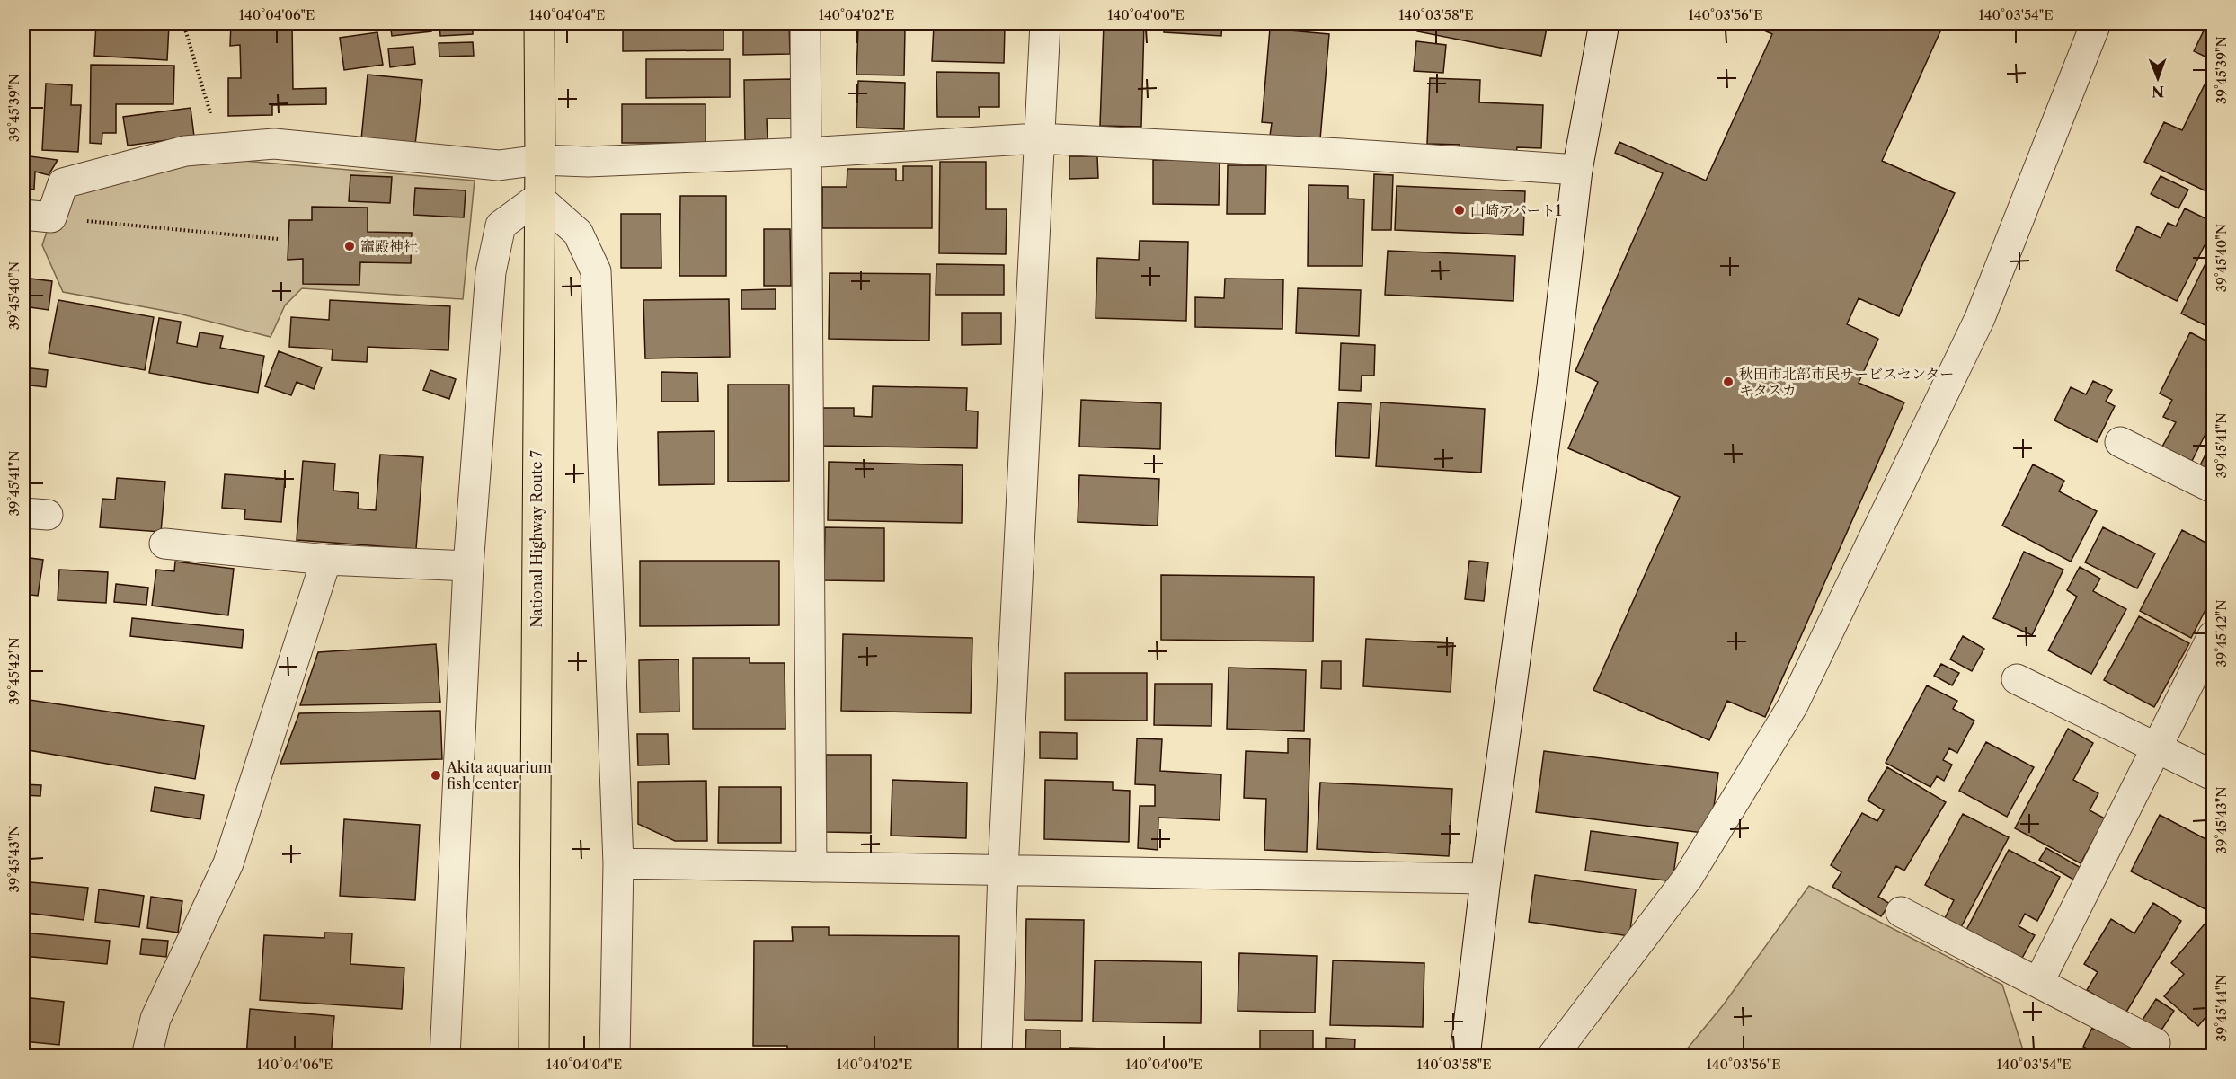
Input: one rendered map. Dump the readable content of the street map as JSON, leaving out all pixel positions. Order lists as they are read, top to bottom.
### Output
{
  "streets": {
    "highway": ["National Highway Route 7"]
  },
  "places": [
    "山崎アパート1",
    "竈殿神社",
    "秋田市北部市民サービスセンター キタスカ",
    "Akita aquarium fish center"
  ],
  "north": "bottom",
  "coordinates": [
    "140°04'06\"E",
    "140°04'04\"E",
    "140°04'02\"E",
    "140°04'00\"E",
    "140°03'58\"E",
    "140°03'56\"E",
    "140°03'54\"E",
    "39°45'39\"N",
    "39°45'40\"N",
    "39°45'41\"N",
    "39°45'42\"N",
    "39°45'43\"N",
    "39°45'44\"N"
  ]
}
